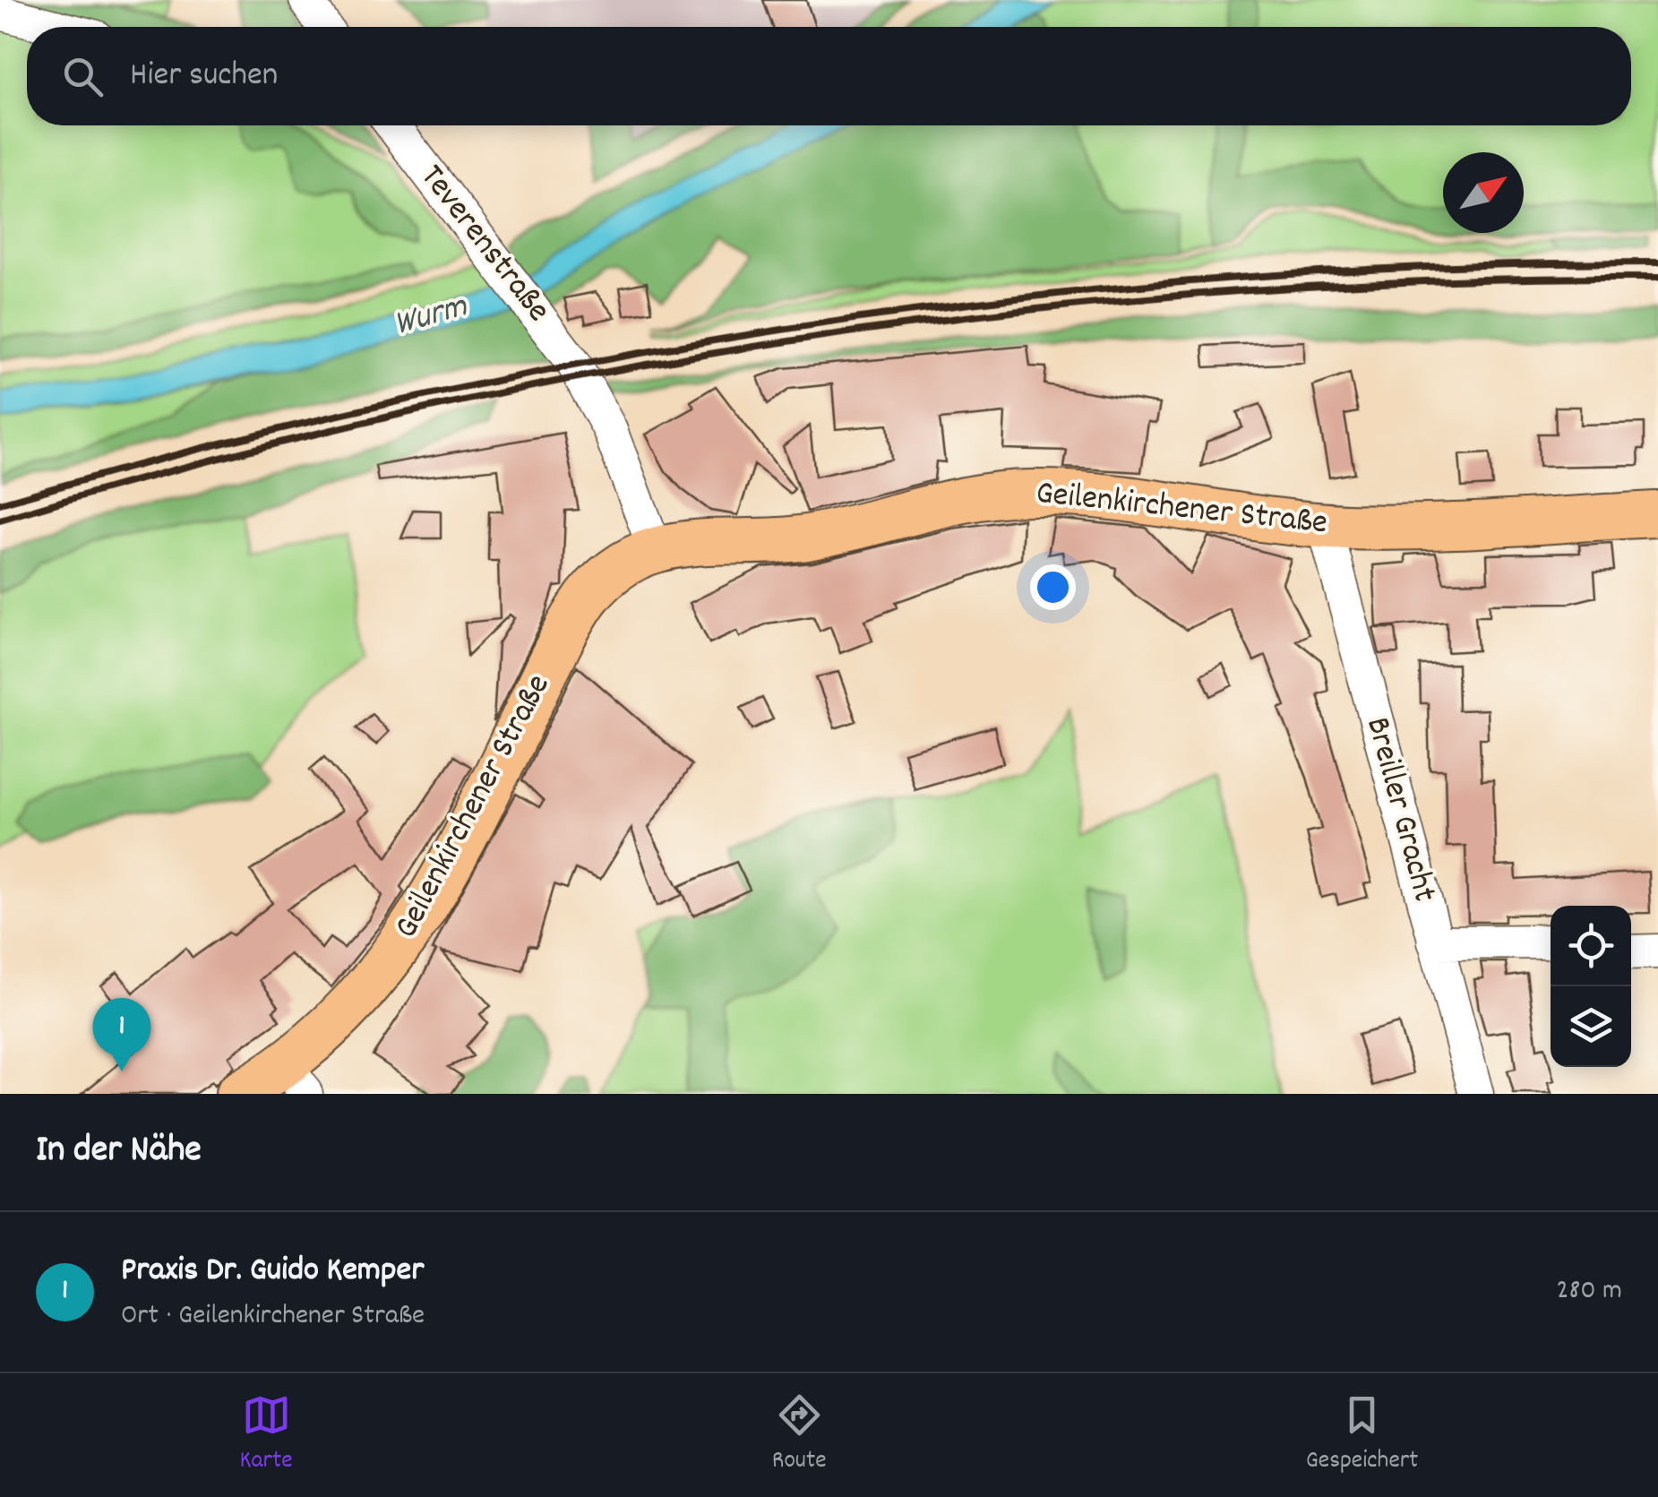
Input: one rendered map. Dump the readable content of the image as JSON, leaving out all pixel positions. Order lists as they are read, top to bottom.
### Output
{
  "streets": {
    "main road": ["Geilenkirchener Straße"],
    "street": ["Teverenstraße", "Breiller Gracht"]
  },
  "crossings": [
    ["Teverenstraße", "Geilenkirchener Straße"],
    ["Geilenkirchener Straße", "Breiller Gracht"]
  ],
  "water": ["Wurm"],
  "north": "top right",
  "page": {
    "search": "Hier suchen",
    "pins": "1",
    "heading": "In der Nähe",
    "list": [
      {
        "mark": "1",
        "name": "Praxis Dr. Guido Kemper",
        "note": "Ort · Geilenkirchener Straße",
        "value": "280 m"
      }
    ],
    "nav": ["Karte", "Route", "Gespeichert"]
  }
}
